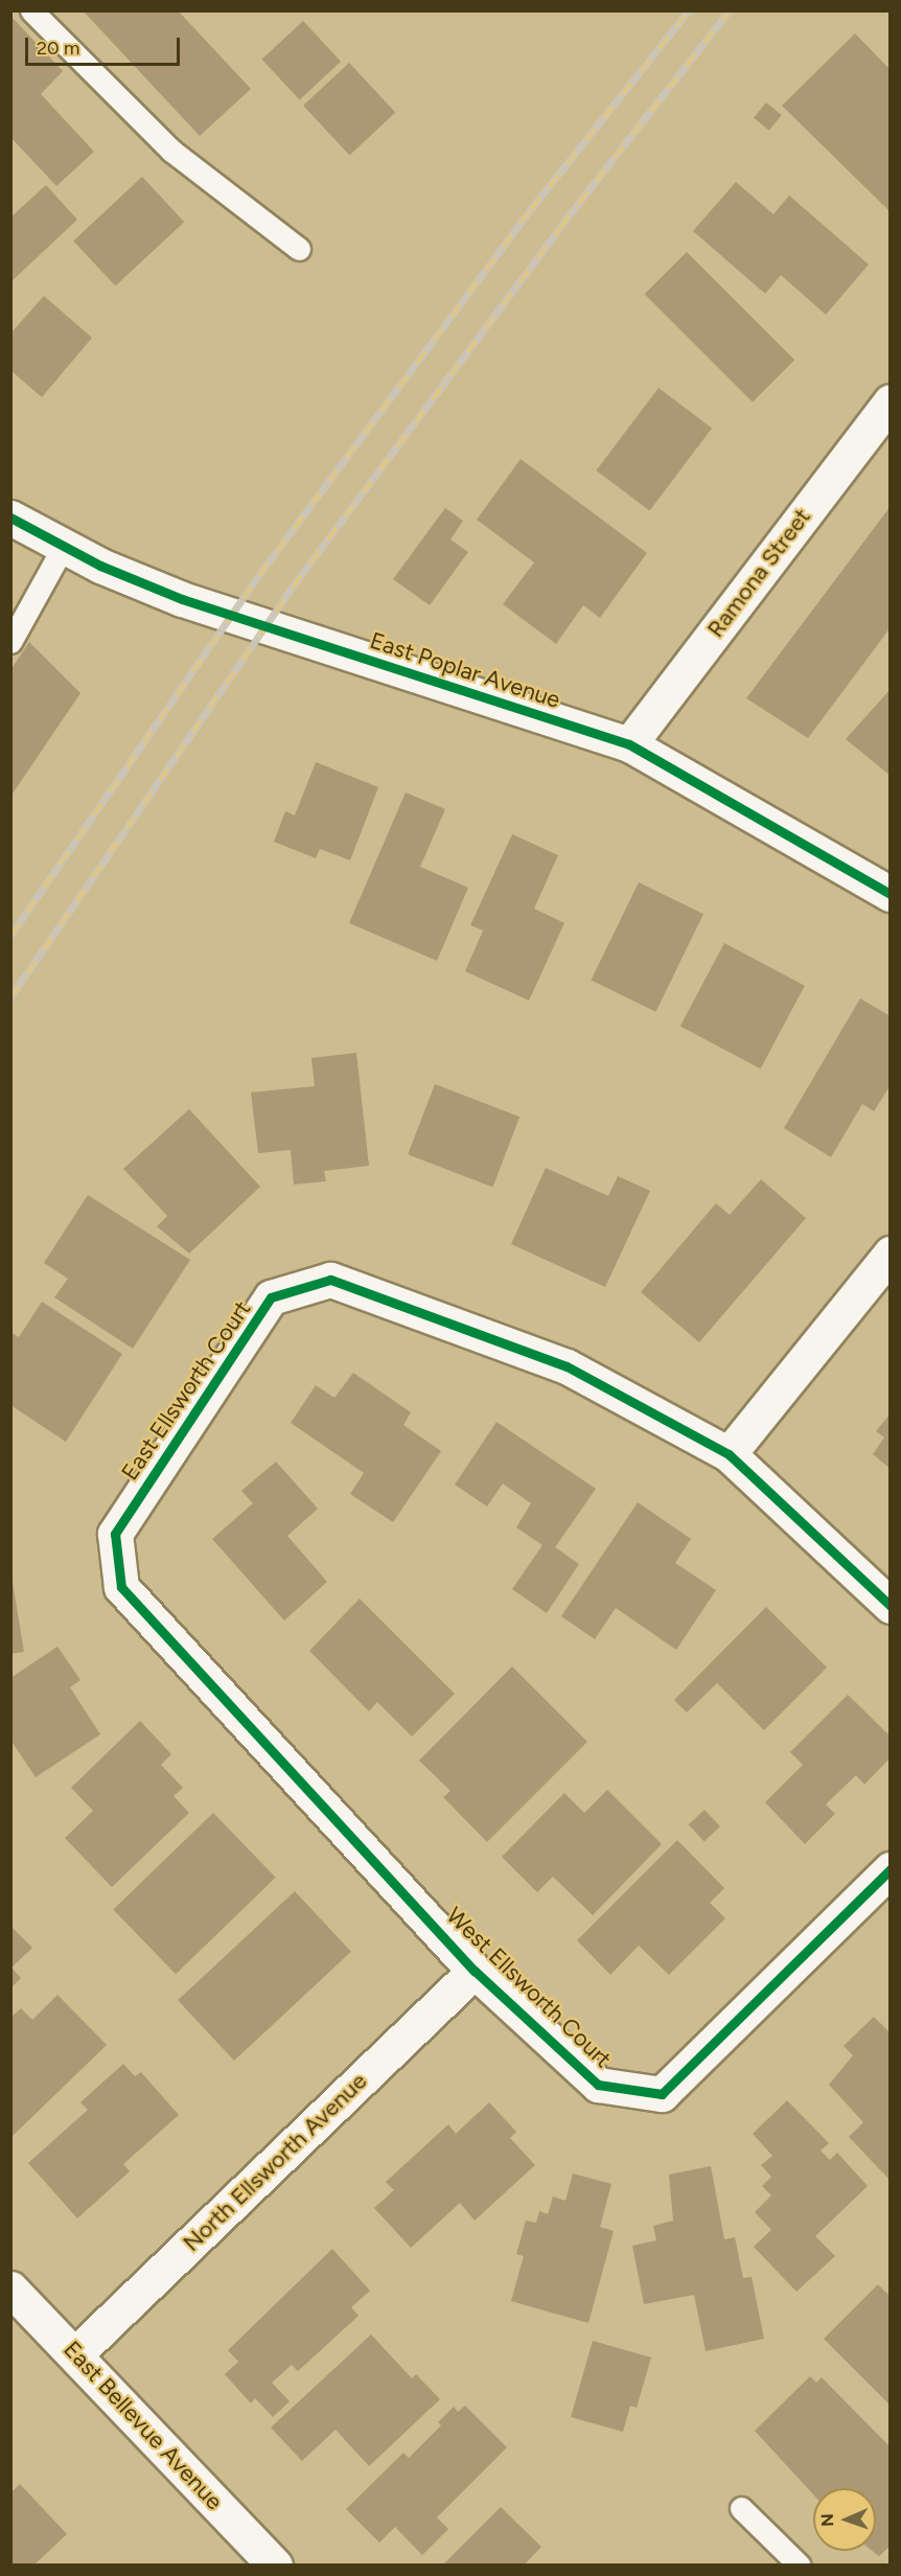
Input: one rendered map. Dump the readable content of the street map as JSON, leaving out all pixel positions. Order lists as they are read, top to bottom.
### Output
{
  "streets": {
    "street": [
      "Ramona Street",
      "East Poplar Avenue",
      "East Ellsworth Court",
      "West Ellsworth Court",
      "North Ellsworth Avenue",
      "East Bellevue Avenue"
    ]
  },
  "crossings": [
    ["Ramona Street", "East Poplar Avenue"],
    ["East Ellsworth Court", "West Ellsworth Court"],
    ["West Ellsworth Court", "North Ellsworth Avenue"],
    ["North Ellsworth Avenue", "East Bellevue Avenue"]
  ],
  "scale_bar": "20 m",
  "north": "left"
}
